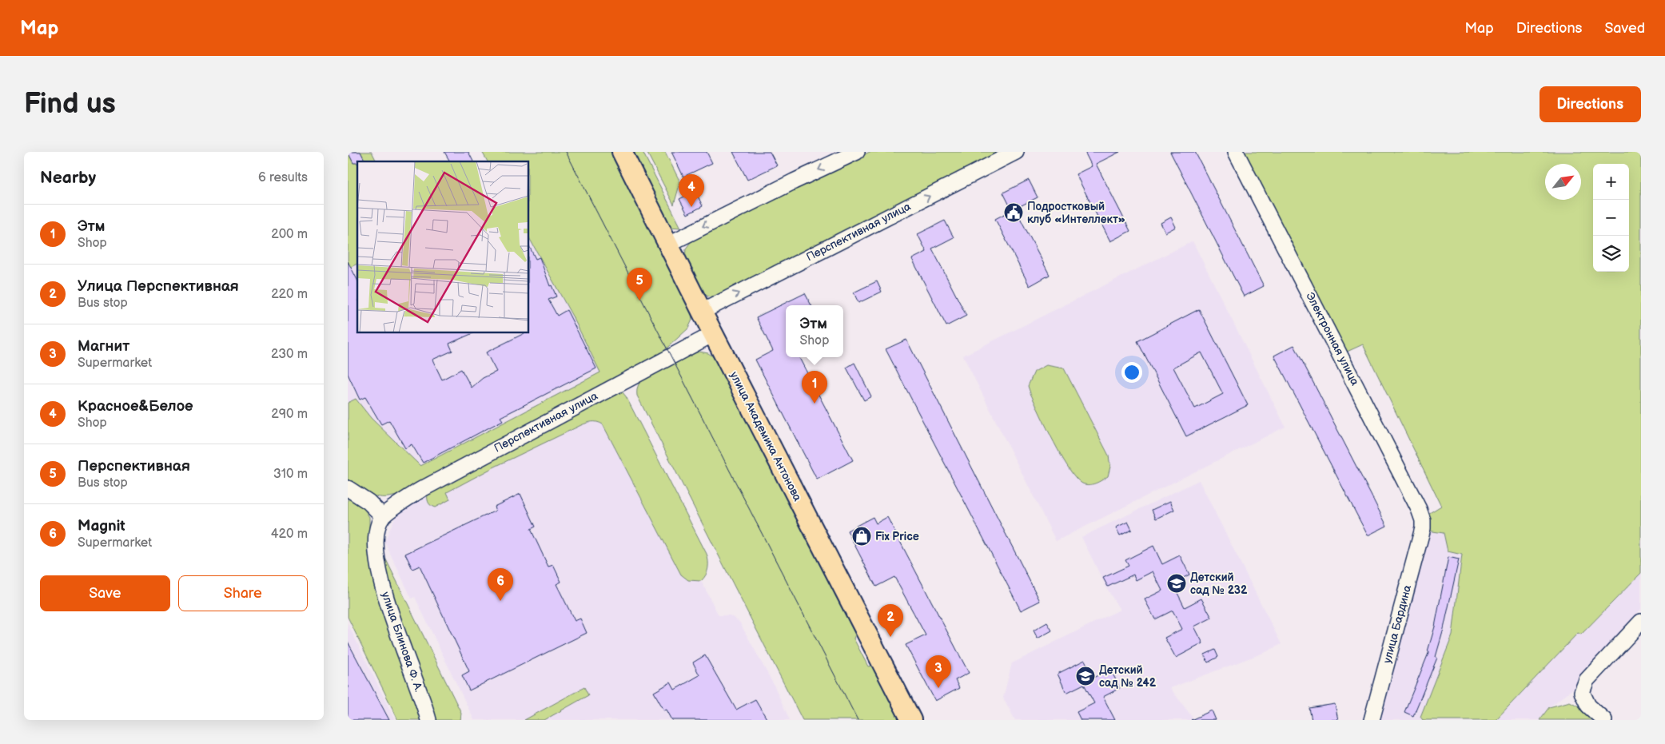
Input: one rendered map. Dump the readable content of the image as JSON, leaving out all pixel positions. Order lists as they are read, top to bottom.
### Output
{
  "streets": {
    "main road": ["улица Академика Антонова"],
    "street": [
      "Перспективная улица",
      "Электронная улица",
      "улица Бардина",
      "улица Блинова Ф. А."
    ]
  },
  "crossings": [
    ["Перспективная улица", "улица Академика Антонова"],
    ["Перспективная улица", "улица Блинова Ф. А."],
    ["Электронная улица", "улица Бардина"]
  ],
  "places": {
    "public building": ["Подростковый клуб «Интеллект»"],
    "shop": ["Fix Price"],
    "school or university": ["Детский сад № 232", "Детский сад № 242"]
  },
  "north": "top right",
  "page": {
    "header": "Map",
    "nav": ["Map", "Directions", "Saved"],
    "buttons": [
      "Directions",
      ["Save", "Share"]
    ],
    "title": "Find us",
    "heading": ["Nearby", "6 results"],
    "map_buttons": ["+", "−"],
    "pins": [
      "4",
      "5",
      "1",
      "6",
      "2",
      "3"
    ],
    "list": [
      {
        "mark": "1",
        "name": "Этм",
        "note": "Shop",
        "value": "200 m"
      },
      {
        "mark": "2",
        "name": "Улица Перспективная",
        "note": "Bus stop",
        "value": "220 m"
      },
      {
        "mark": "3",
        "name": "Магнит",
        "note": "Supermarket",
        "value": "230 m"
      },
      {
        "mark": "4",
        "name": "Красное&Белое",
        "note": "Shop",
        "value": "290 m"
      },
      {
        "mark": "5",
        "name": "Перспективная",
        "note": "Bus stop",
        "value": "310 m"
      },
      {
        "mark": "6",
        "name": "Magnit",
        "note": "Supermarket",
        "value": "420 m"
      }
    ],
    "popup": ["Этм", "Shop"]
  }
}
